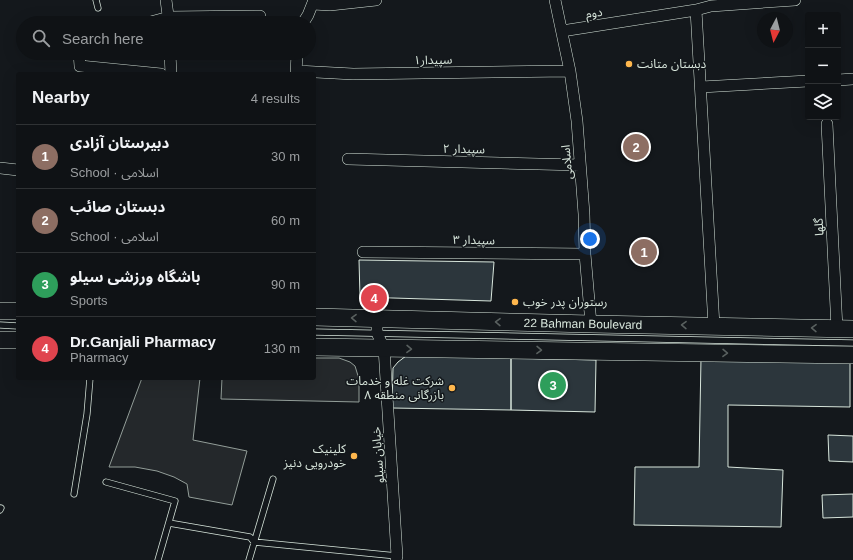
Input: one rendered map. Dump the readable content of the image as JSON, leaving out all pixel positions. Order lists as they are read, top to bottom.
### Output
{
  "streets": {
    "main road": ["22 Bahman Boulevard"],
    "street": [
      "دوم",
      "سپیدار۱",
      "سپیدار ۲",
      "اسلامی",
      "گلها",
      "سپیدار ۳",
      "خیابان سیلو"
    ]
  },
  "crossings": [
    ["دوم", "اسلامی"],
    ["سپیدار۱", "اسلامی"],
    ["سپیدار ۲", "اسلامی"],
    ["اسلامی", "سپیدار ۳"],
    ["اسلامی", "22 Bahman Boulevard"],
    ["گلها", "22 Bahman Boulevard"]
  ],
  "places": [
    "دبستان متانت",
    "رستوران پدر خوب",
    "شرکت غله و خدمات بازرگانی منطقه ۸",
    "کلینیک خودرویی دنیز"
  ],
  "north": "bottom",
  "page": {
    "map_buttons": ["+", "−"],
    "search": "Search here",
    "heading": ["Nearby", "4 results"],
    "list": [
      {
        "mark": "1",
        "name": "دبیرستان آزادی",
        "note": "School · اسلامی",
        "value": "30 m"
      },
      {
        "mark": "2",
        "name": "دبستان صائب",
        "note": "School · اسلامی",
        "value": "60 m"
      },
      {
        "mark": "3",
        "name": "باشگاه ورزشی سیلو",
        "note": "Sports",
        "value": "90 m"
      },
      {
        "mark": "4",
        "name": "Dr.Ganjali Pharmacy",
        "note": "Pharmacy",
        "value": "130 m"
      }
    ],
    "pins": [
      "2",
      "1",
      "4",
      "3"
    ]
  }
}
